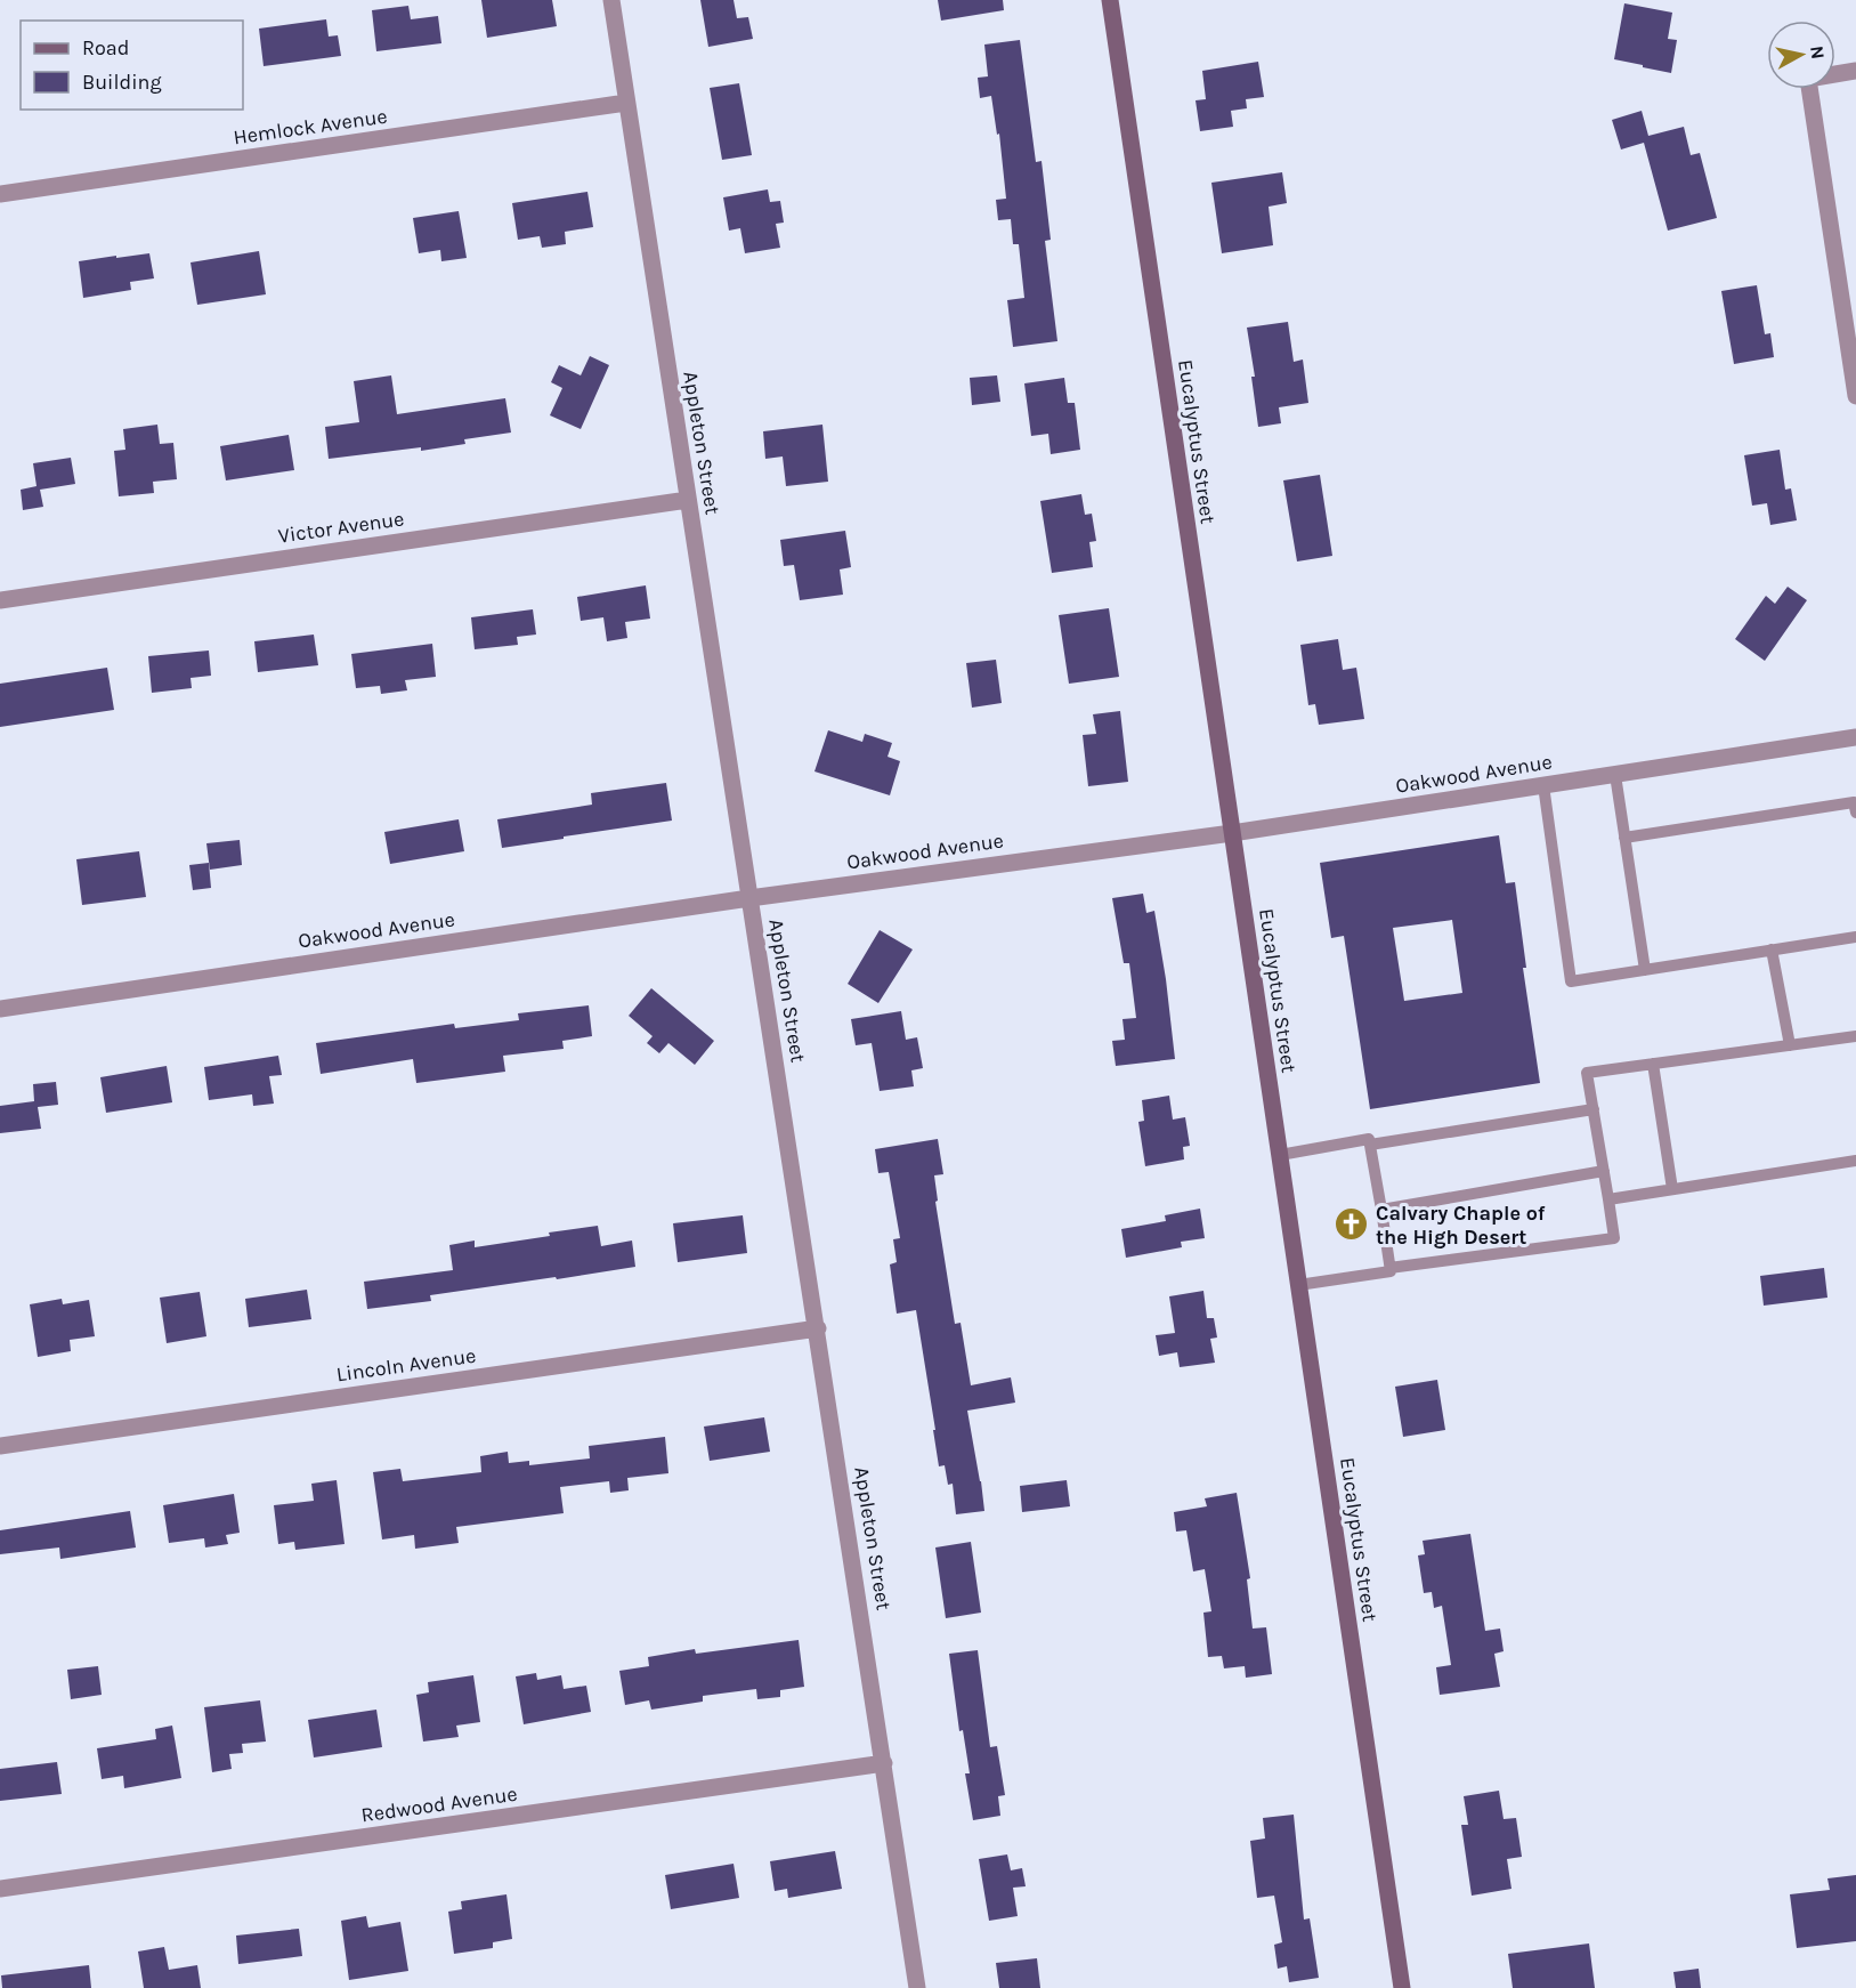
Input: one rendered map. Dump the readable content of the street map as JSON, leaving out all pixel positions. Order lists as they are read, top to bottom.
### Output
{
  "streets": {
    "main road": ["Eucalyptus Street"],
    "street": [
      "Hemlock Avenue",
      "Appleton Street",
      "Victor Avenue",
      "Oakwood Avenue",
      "Lincoln Avenue",
      "Redwood Avenue"
    ]
  },
  "crossings": [
    ["Hemlock Avenue", "Appleton Street"],
    ["Eucalyptus Street", "Oakwood Avenue"],
    ["Appleton Street", "Victor Avenue"],
    ["Appleton Street", "Oakwood Avenue"],
    ["Appleton Street", "Lincoln Avenue"],
    ["Appleton Street", "Redwood Avenue"]
  ],
  "places": {
    "church": ["Calvary Chaple of the High Desert"]
  },
  "legend": ["Road", "Building"],
  "north": "right"
}
